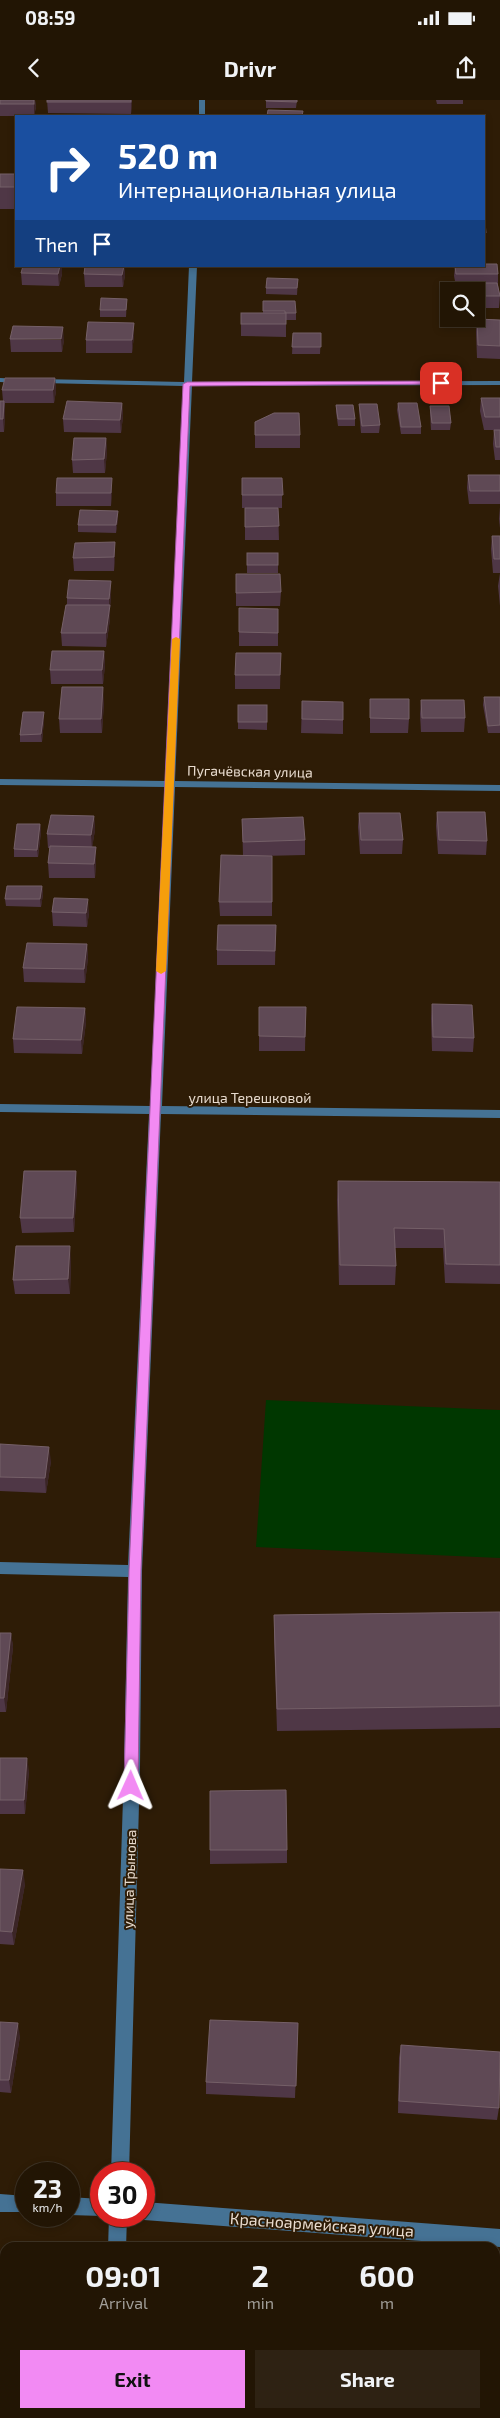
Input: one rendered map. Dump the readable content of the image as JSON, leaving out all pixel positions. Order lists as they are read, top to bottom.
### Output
{
  "streets": {
    "street": [
      "Пугачёвская улица",
      "улица Терешковой",
      "улица Трынова",
      "Красноармейская улица"
    ]
  },
  "crossings": [
    ["Пугачёвская улица", "улица Трынова"],
    ["улица Терешковой", "улица Трынова"]
  ],
  "page": {
    "status": "08:59",
    "header": "Drivr",
    "turn": ["520 m", "Интернациональная улица"],
    "then": "Then",
    "speed": "23 km/h",
    "limit": "30",
    "eta": [
      "09:01",
      "Arrival",
      "2",
      "min",
      "600",
      "m"
    ],
    "buttons": ["Exit", "Share"]
  }
}
